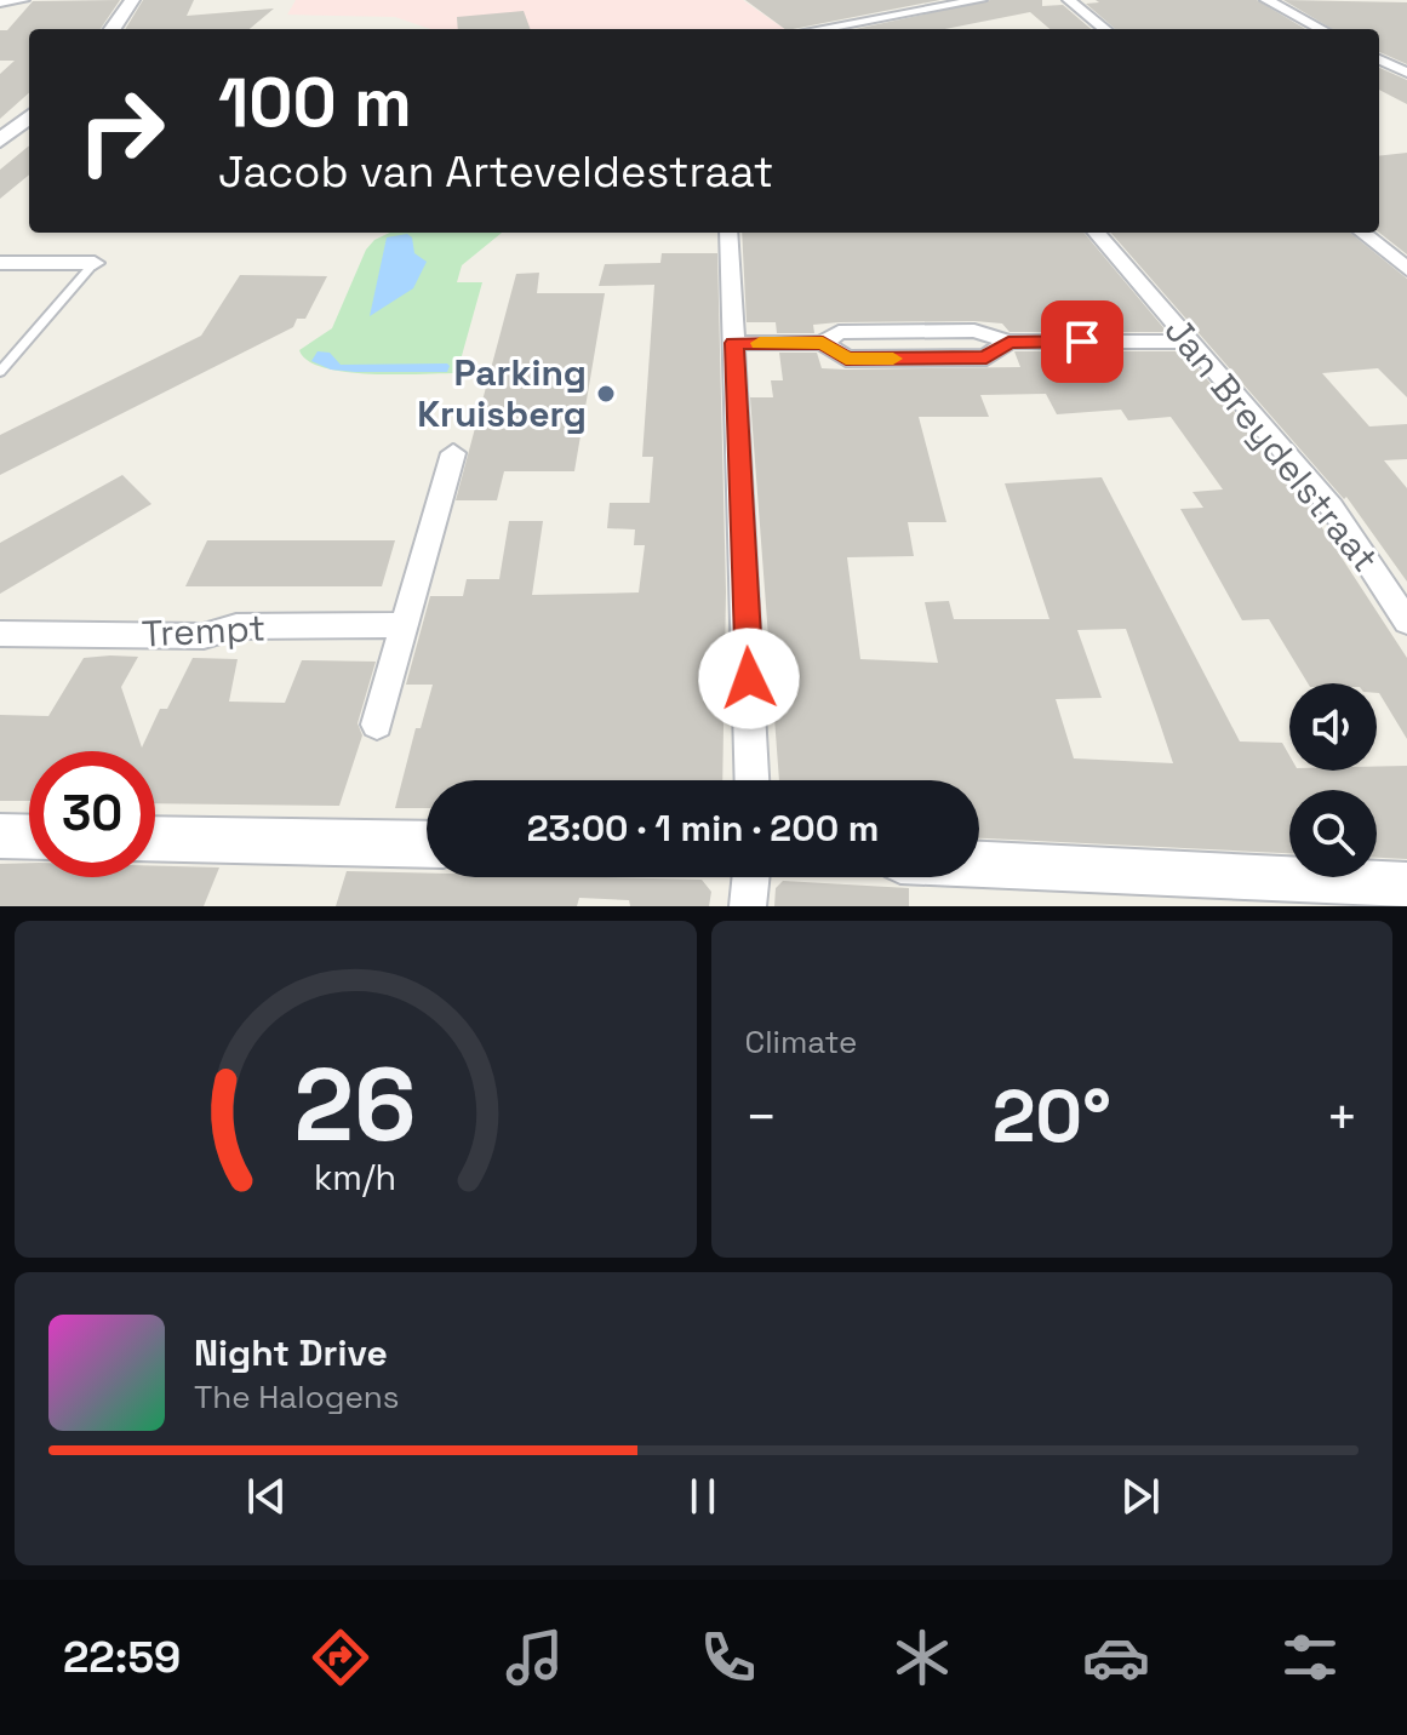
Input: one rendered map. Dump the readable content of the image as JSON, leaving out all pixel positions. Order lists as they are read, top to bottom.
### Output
{
  "streets": {
    "street": ["Jan Breydelstraat", "Trempt"]
  },
  "places": ["Parking Kruisberg"],
  "page": {
    "turn": ["100 m", "Jacob van Arteveldestraat"],
    "limit": "30",
    "trip": "23:00 · 1 min · 200 m",
    "tile": "Climate",
    "heat": ["−", "20°", "+"],
    "song": ["Night Drive", "The Halogens"],
    "tabs": "22:59",
    "gauge": ["26", "km/h"]
  }
}
